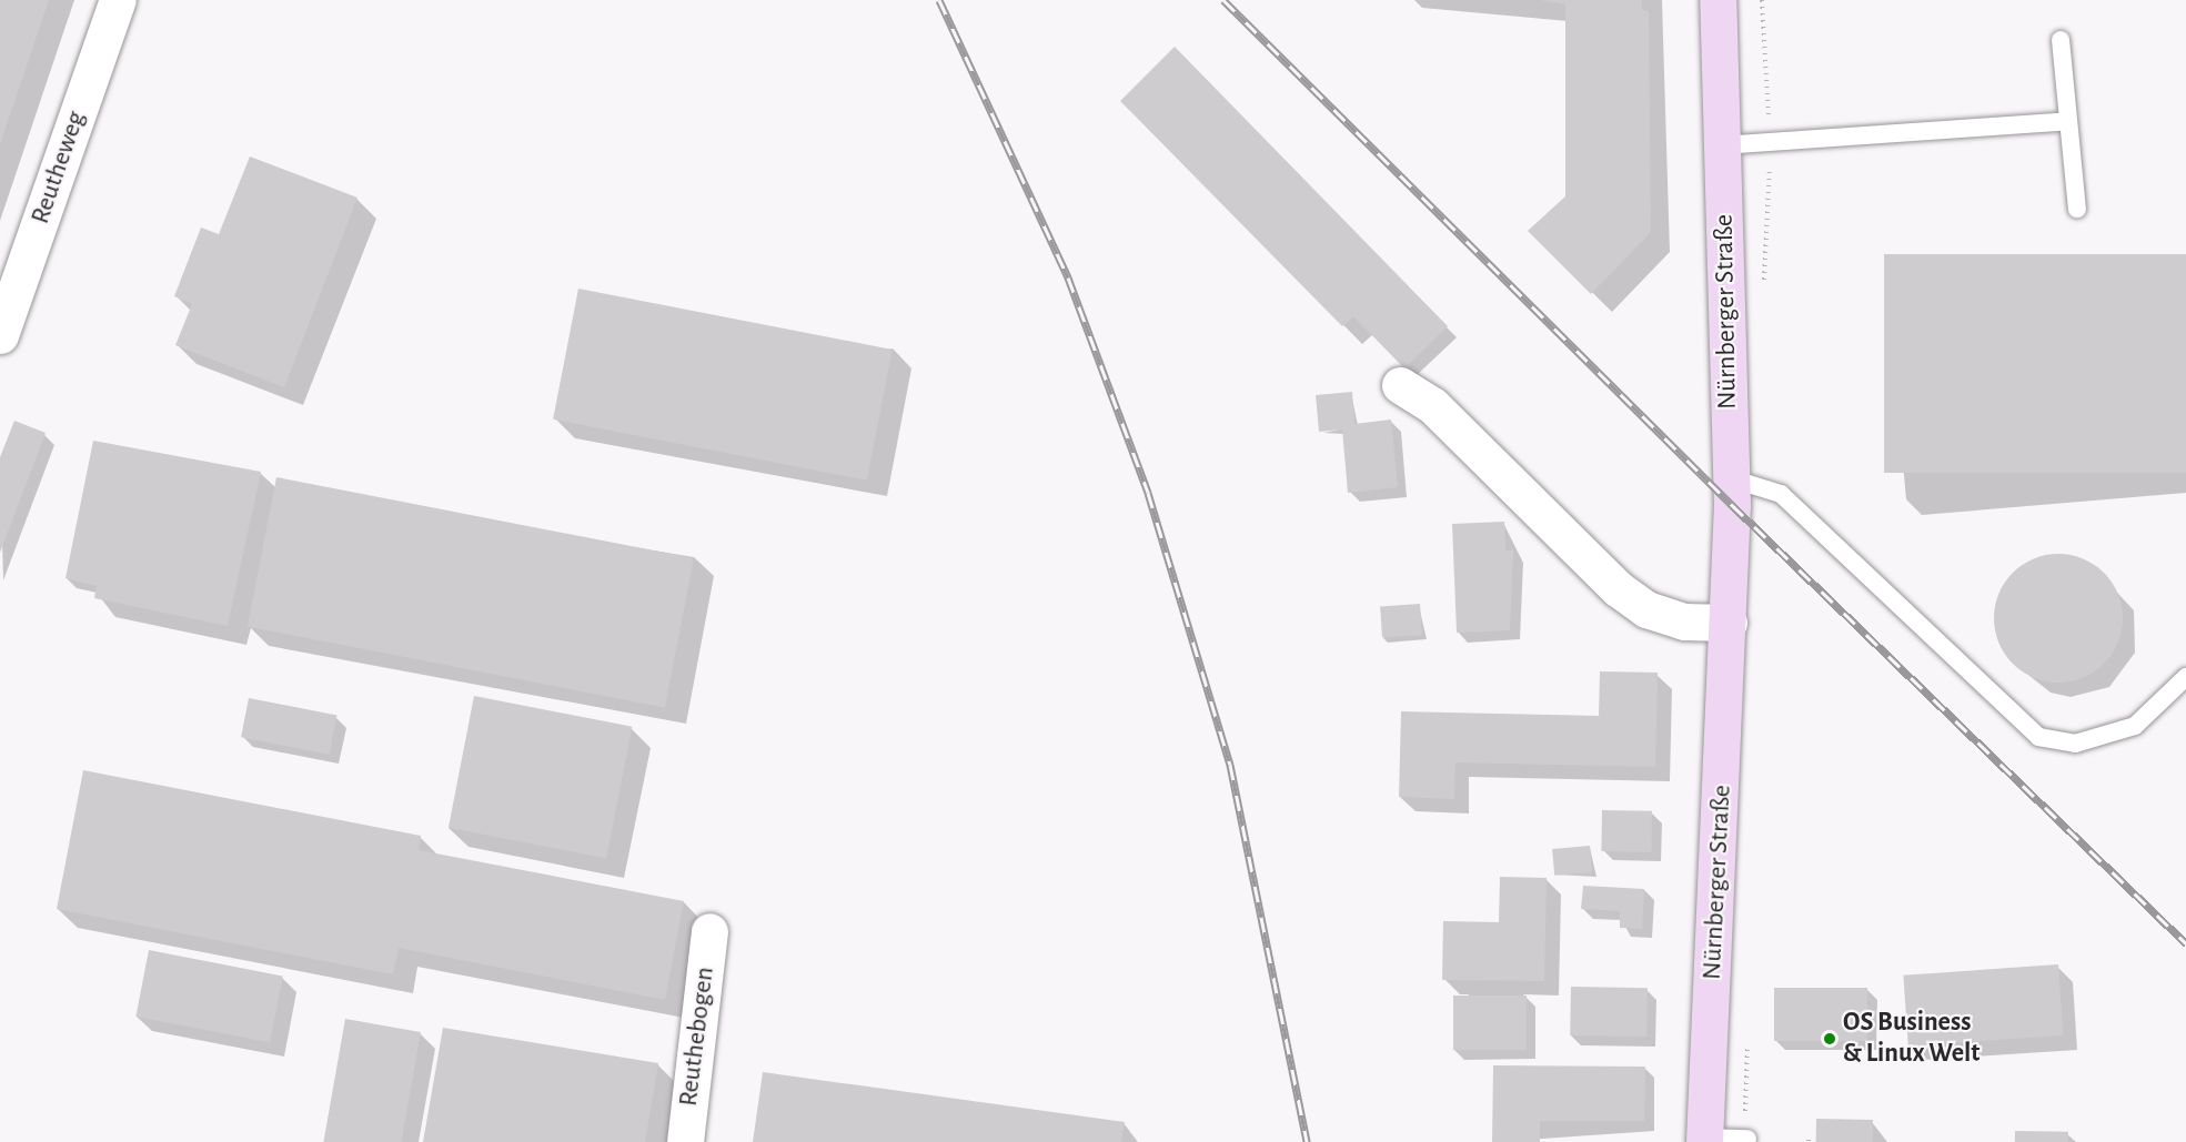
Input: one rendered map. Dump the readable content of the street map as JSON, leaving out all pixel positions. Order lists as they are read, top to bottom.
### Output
{
  "streets": {
    "main road": ["Nürnberger Straße"],
    "street": ["Reutheweg", "Reuthebogen"]
  },
  "places": ["OS Business & Linux Welt"]
}
